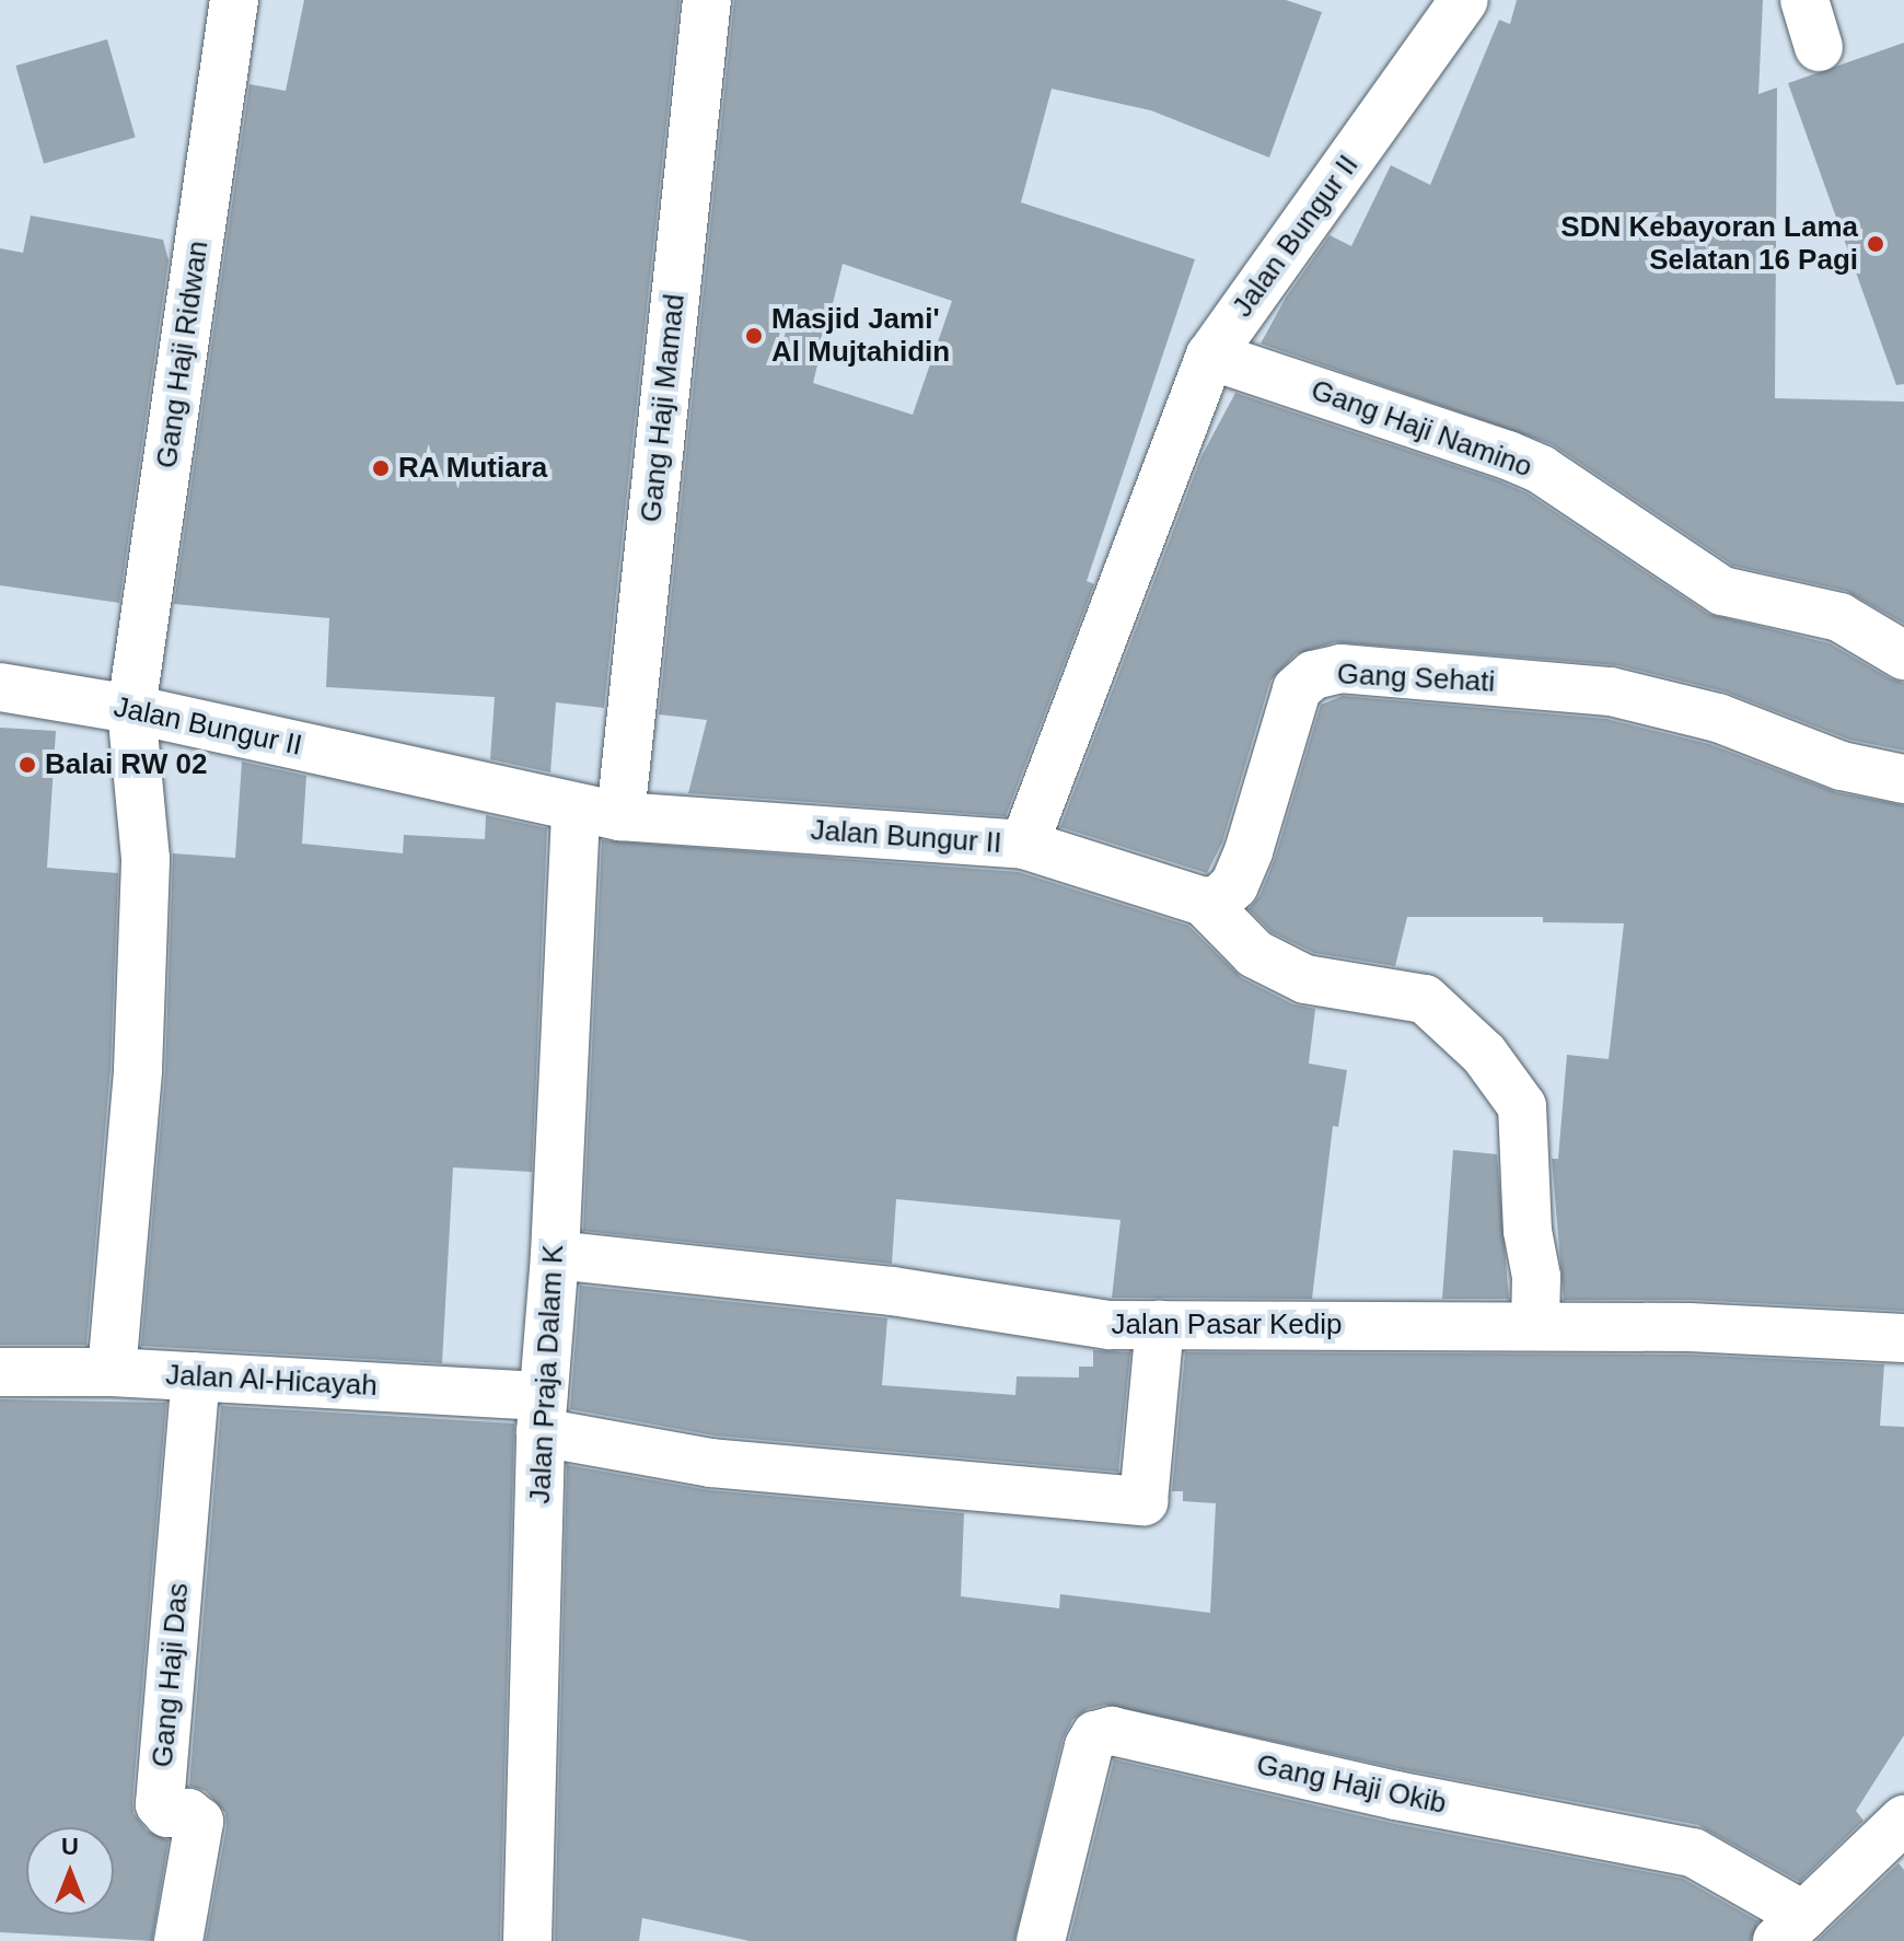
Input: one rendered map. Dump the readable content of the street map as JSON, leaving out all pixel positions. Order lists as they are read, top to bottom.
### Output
{
  "streets": {
    "street": [
      "Jalan Bungur II",
      "Gang Haji Ridwan",
      "Gang Haji Mamad",
      "Gang Haji Namino",
      "Gang Sehati",
      "Jalan Pasar Kedip",
      "Jalan Praja Dalam K",
      "Jalan Al-Hicayah",
      "Gang Haji Das",
      "Gang Haji Okib"
    ]
  },
  "crossings": [
    ["Jalan Bungur II", "Gang Haji Ridwan"],
    ["Jalan Bungur II", "Gang Haji Mamad"],
    ["Jalan Bungur II", "Gang Haji Namino"],
    ["Jalan Bungur II", "Jalan Praja Dalam K"],
    ["Gang Haji Ridwan", "Jalan Al-Hicayah"],
    ["Gang Haji Mamad", "Jalan Praja Dalam K"],
    ["Jalan Pasar Kedip", "Jalan Praja Dalam K"],
    ["Jalan Pasar Kedip", "Jalan Al-Hicayah"],
    ["Jalan Praja Dalam K", "Jalan Al-Hicayah"],
    ["Jalan Al-Hicayah", "Gang Haji Das"]
  ],
  "places": [
    "SDN Kebayoran Lama Selatan 16 Pagi",
    "Masjid Jami' Al Mujtahidin",
    "RA Mutiara",
    "Balai RW 02"
  ],
  "north": "top"
}
